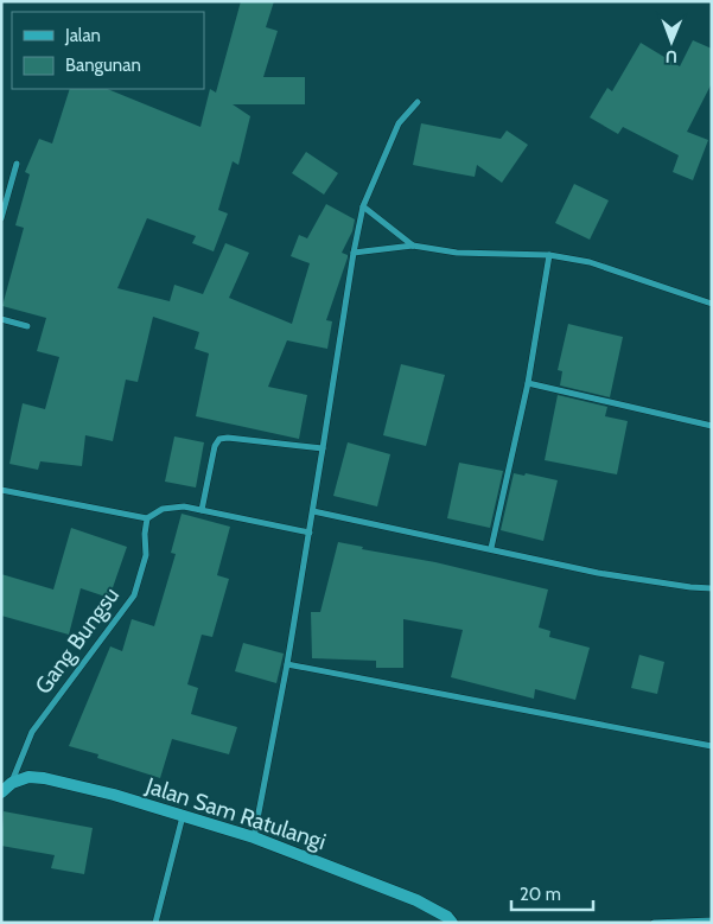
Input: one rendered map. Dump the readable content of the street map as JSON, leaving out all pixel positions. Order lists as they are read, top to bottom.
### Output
{
  "streets": {
    "street": ["Gang Bungsu", "Jalan Sam Ratulangi"]
  },
  "crossings": [
    ["Gang Bungsu", "Jalan Sam Ratulangi"]
  ],
  "legend": ["Jalan", "Bangunan"],
  "scale_bar": "20 m",
  "north": "bottom"
}
